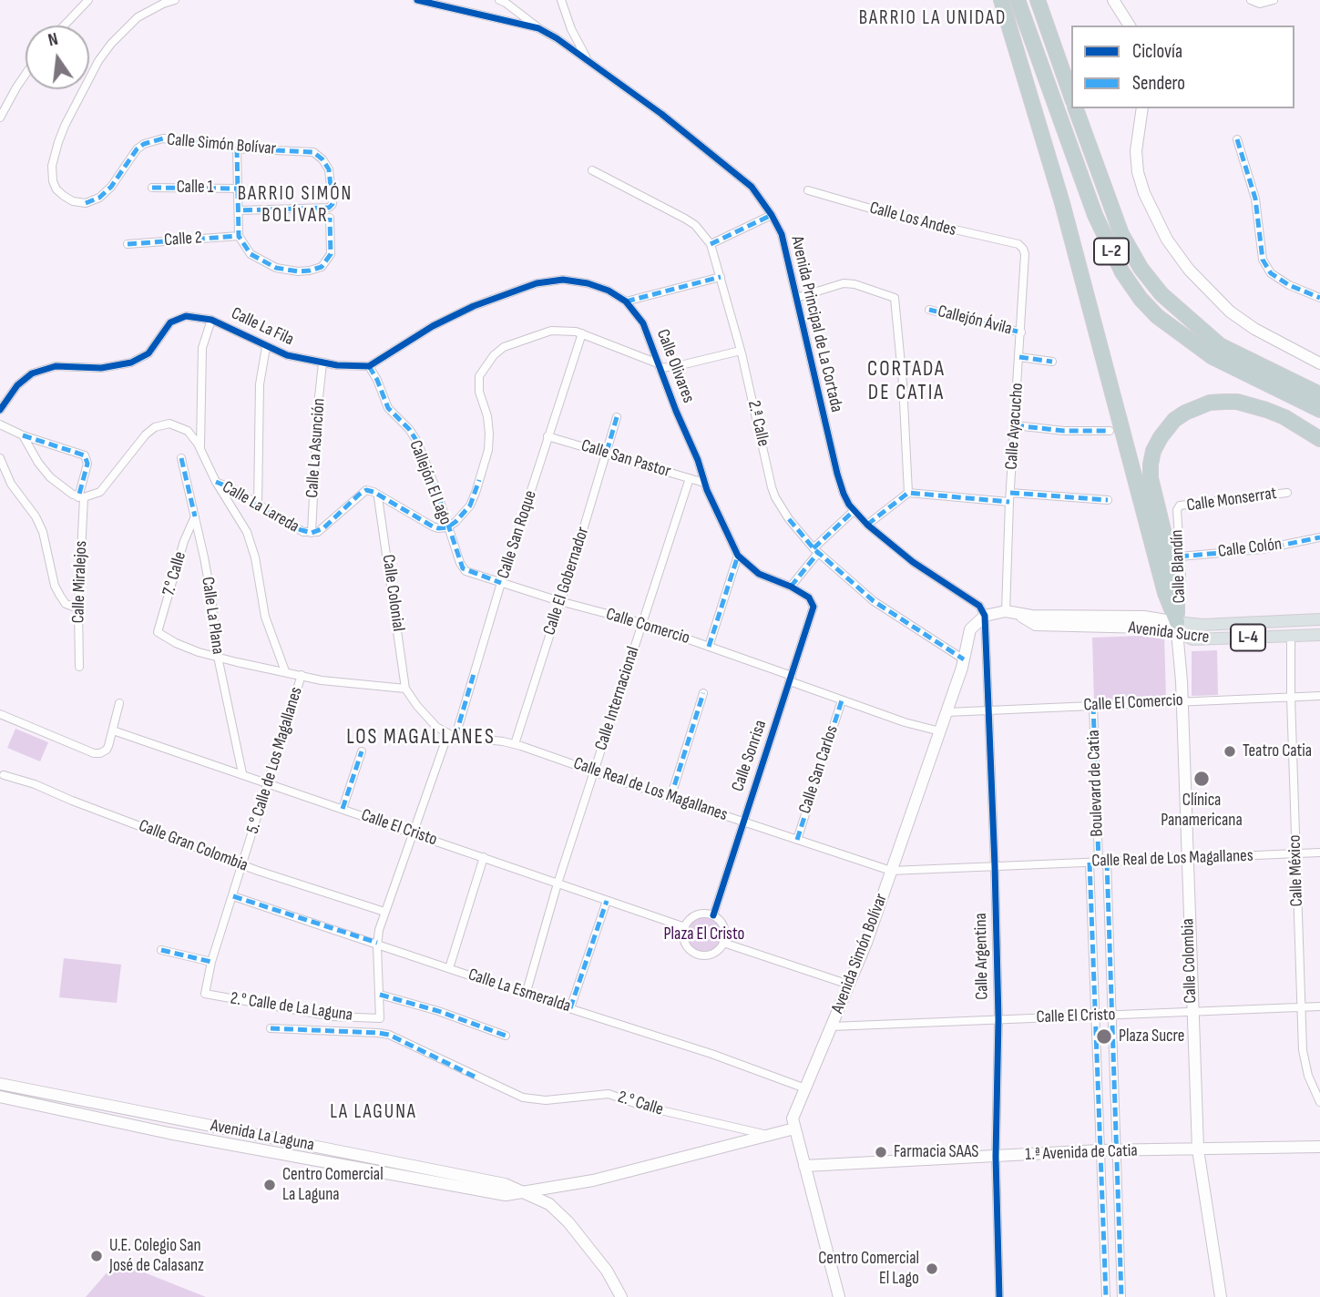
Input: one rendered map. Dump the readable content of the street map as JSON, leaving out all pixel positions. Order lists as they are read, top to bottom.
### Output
{
  "streets": {
    "highway": ["L-2"],
    "main road": ["Avenida Sucre", "L-4"],
    "street": [
      "Calle Simón Bolívar",
      "Calle 1",
      "Calle Los Andes",
      "Calle 2",
      "Callejón Ávila",
      "Avenida Principal de La Cortada",
      "Calle La Fila",
      "Calle Olivares",
      "2.ª Calle",
      "Calle Ayacucho",
      "Calle La Asunción",
      "Calle San Pastor",
      "Callejón El Lago",
      "Calle Monserrat",
      "Calle La Lareda",
      "Calle San Roque",
      "Calle Colón",
      "Calle Blandín",
      "7.° Calle",
      "Calle El Gobernador",
      "Calle Miralejos",
      "Calle Colonial",
      "Calle La Plana",
      "Calle Comercio",
      "Calle Internacional",
      "Calle El Comercio",
      "Calle Sonrisa",
      "5.° Calle de Los Magallanes",
      "Calle San Carlos",
      "Boulevard de Catia",
      "Calle Real de Los Magallanes",
      "Calle El Cristo",
      "Calle Gran Colombia",
      "Calle México",
      "Avenida Simón Bolívar",
      "Calle Argentina",
      "Calle Colombia",
      "Calle La Esmeralda",
      "2.° Calle de La Laguna",
      "2.° Calle",
      "Avenida La Laguna",
      "1.ª Avenida de Catia"
    ]
  },
  "crossings": [
    ["Calle Los Andes", "Calle Ayacucho"],
    ["Callejón Ávila", "Calle Ayacucho"],
    ["Avenida Principal de La Cortada", "Avenida Sucre"],
    ["Avenida Principal de La Cortada", "Avenida Simón Bolívar"],
    ["Avenida Principal de La Cortada", "Calle Argentina"],
    ["Calle La Fila", "Calle La Asunción"],
    ["Calle Olivares", "Calle San Pastor"],
    ["Calle Olivares", "Callejón El Lago"],
    ["Calle Olivares", "Calle Sonrisa"],
    ["2.ª Calle", "Avenida Simón Bolívar"],
    ["Calle Ayacucho", "Avenida Sucre"],
    ["Calle La Asunción", "Calle La Lareda"],
    ["Calle San Pastor", "Calle San Roque"],
    ["Calle San Pastor", "Calle El Gobernador"],
    ["Calle San Pastor", "Calle Internacional"],
    ["Callejón El Lago", "Calle La Lareda"],
    ["Callejón El Lago", "Calle San Roque"],
    ["Callejón El Lago", "Calle Comercio"],
    ["Calle Monserrat", "Calle Blandín"],
    ["Calle San Roque", "Calle Comercio"],
    ["Calle San Roque", "Calle Real de Los Magallanes"],
    ["Calle San Roque", "Calle El Cristo"],
    ["Calle San Roque", "Calle Gran Colombia"],
    ["Calle San Roque", "Calle La Esmeralda"],
    ["Calle San Roque", "2.° Calle de La Laguna"],
    ["Calle Colón", "Calle Blandín"],
    ["Calle Blandín", "Avenida Sucre"],
    ["Calle Blandín", "Calle Colombia"],
    ["7.° Calle", "Calle La Plana"],
    ["Calle El Gobernador", "Calle Comercio"],
    ["Calle El Gobernador", "Calle Real de Los Magallanes"],
    ["Calle La Plana", "Calle El Cristo"],
    ["Calle Comercio", "Calle Internacional"],
    ["Calle Comercio", "Calle Sonrisa"],
    ["Calle Comercio", "Calle San Carlos"],
    ["Calle Comercio", "Avenida Simón Bolívar"],
    ["Avenida Sucre", "Calle México"],
    ["Avenida Sucre", "Avenida Simón Bolívar"],
    ["Avenida Sucre", "Calle Argentina"],
    ["Avenida Sucre", "Calle Colombia"],
    ["Calle Internacional", "Calle Real de Los Magallanes"],
    ["Calle Internacional", "Calle El Cristo"],
    ["Calle Internacional", "Calle La Esmeralda"],
    ["Calle El Comercio", "Boulevard de Catia"],
    ["Calle El Comercio", "Calle México"],
    ["Calle El Comercio", "Avenida Simón Bolívar"],
    ["Calle El Comercio", "Calle Argentina"],
    ["Calle El Comercio", "Calle Colombia"],
    ["Calle Sonrisa", "Calle Real de Los Magallanes"],
    ["Calle Sonrisa", "Calle El Cristo"],
    ["5.° Calle de Los Magallanes", "Calle El Cristo"],
    ["5.° Calle de Los Magallanes", "Calle Gran Colombia"],
    ["5.° Calle de Los Magallanes", "Calle La Esmeralda"],
    ["5.° Calle de Los Magallanes", "2.° Calle de La Laguna"],
    ["Calle San Carlos", "Calle Real de Los Magallanes"],
    ["Boulevard de Catia", "Calle Real de Los Magallanes"],
    ["Boulevard de Catia", "Calle El Cristo"],
    ["Boulevard de Catia", "1.ª Avenida de Catia"],
    ["Calle Real de Los Magallanes", "Calle México"],
    ["Calle Real de Los Magallanes", "Avenida Simón Bolívar"],
    ["Calle Real de Los Magallanes", "Calle Argentina"],
    ["Calle Real de Los Magallanes", "Calle Colombia"],
    ["Calle El Cristo", "Calle México"],
    ["Calle El Cristo", "Avenida Simón Bolívar"],
    ["Calle El Cristo", "Calle Argentina"],
    ["Calle El Cristo", "Calle Colombia"],
    ["Avenida Simón Bolívar", "Calle Argentina"],
    ["Avenida Simón Bolívar", "Calle La Esmeralda"],
    ["Avenida Simón Bolívar", "Avenida La Laguna"],
    ["Avenida Simón Bolívar", "1.ª Avenida de Catia"],
    ["Calle Argentina", "1.ª Avenida de Catia"],
    ["Calle Colombia", "1.ª Avenida de Catia"],
    ["2.° Calle de La Laguna", "2.° Calle"],
    ["2.° Calle", "Avenida La Laguna"]
  ],
  "districts": [
    "BARRIO LA UNIDAD",
    "BARRIO SIMÓN BOLÍVAR",
    "CORTADA DE CATIA",
    "LOS MAGALLANES",
    "LA LAGUNA"
  ],
  "parks": ["Plaza El Cristo"],
  "places": [
    "Teatro Catia",
    "Clínica Panamericana",
    "Plaza Sucre",
    "Farmacia SAAS",
    "Centro Comercial La Laguna",
    "U.E. Colegio San José de Calasanz",
    "Centro Comercial El Lago"
  ],
  "legend": ["Ciclovía", "Sendero"],
  "north": "top"
}
